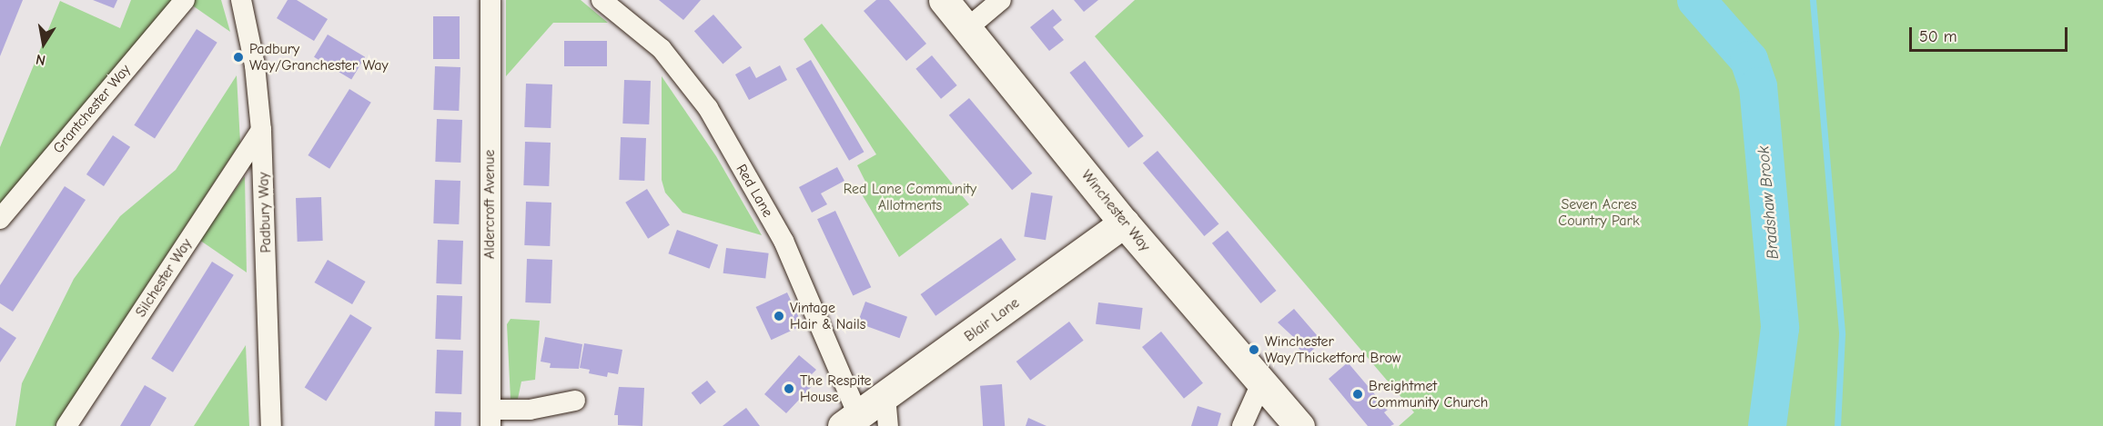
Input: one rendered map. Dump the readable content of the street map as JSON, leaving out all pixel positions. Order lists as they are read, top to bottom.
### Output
{
  "streets": {
    "street": [
      "Grantchester Way",
      "Red Lane",
      "Aldercroft Avenue",
      "Winchester Way",
      "Padbury Way",
      "Silchester Way",
      "Blair Lane"
    ]
  },
  "crossings": [
    ["Red Lane", "Blair Lane"],
    ["Winchester Way", "Blair Lane"],
    ["Padbury Way", "Silchester Way"]
  ],
  "water": ["Bradshaw Brook"],
  "parks": ["Red Lane Community Allotments", "Seven Acres Country Park"],
  "places": [
    "Padbury Way/Granchester Way",
    "Vintage Hair & Nails",
    "Winchester Way/Thicketford Brow",
    "The Respite House",
    "Breightmet Community Church"
  ],
  "scale_bar": "50 m",
  "north": "bottom"
}
